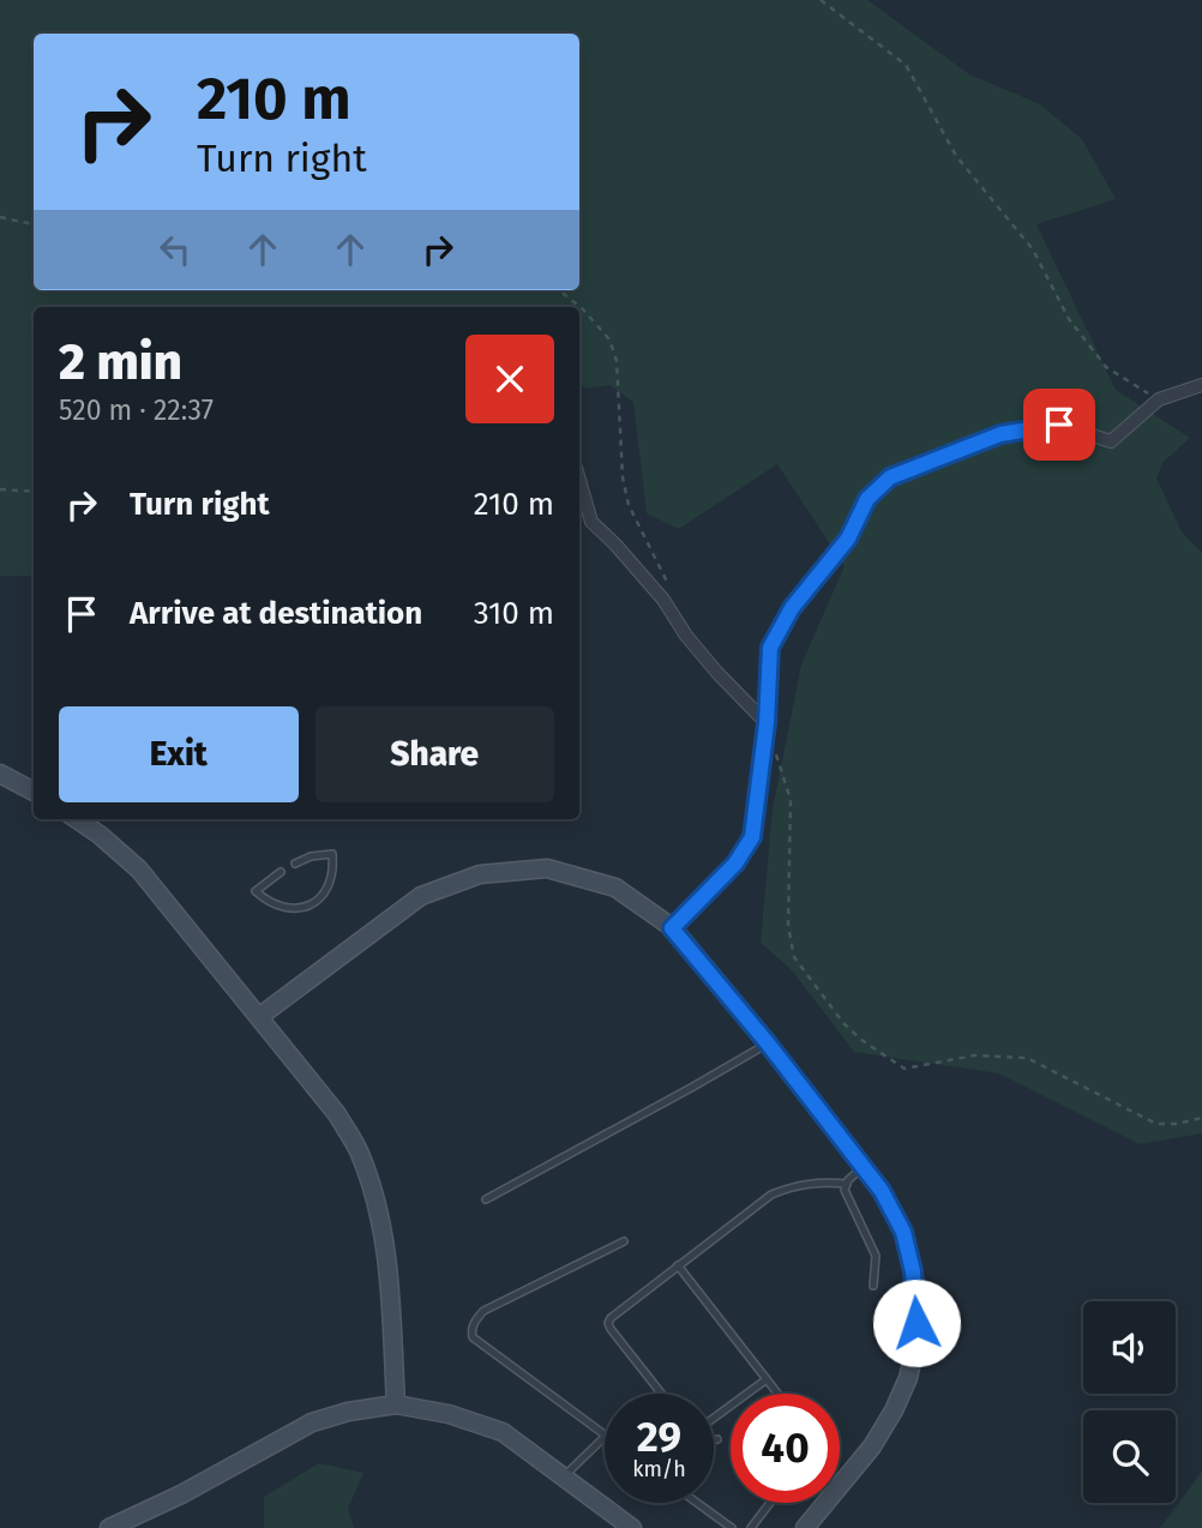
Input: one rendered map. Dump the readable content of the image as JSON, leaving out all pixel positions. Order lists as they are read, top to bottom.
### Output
{
  "page": {
    "turn": ["210 m", "Turn right"],
    "heading": ["2 min", "520 m · 22:37"],
    "list": [
      {
        "name": "Turn right",
        "value": "210 m"
      },
      {
        "name": "Arrive at destination",
        "value": "310 m"
      }
    ],
    "buttons": ["Exit", "Share"],
    "speed": "29 km/h",
    "limit": "40"
  }
}
